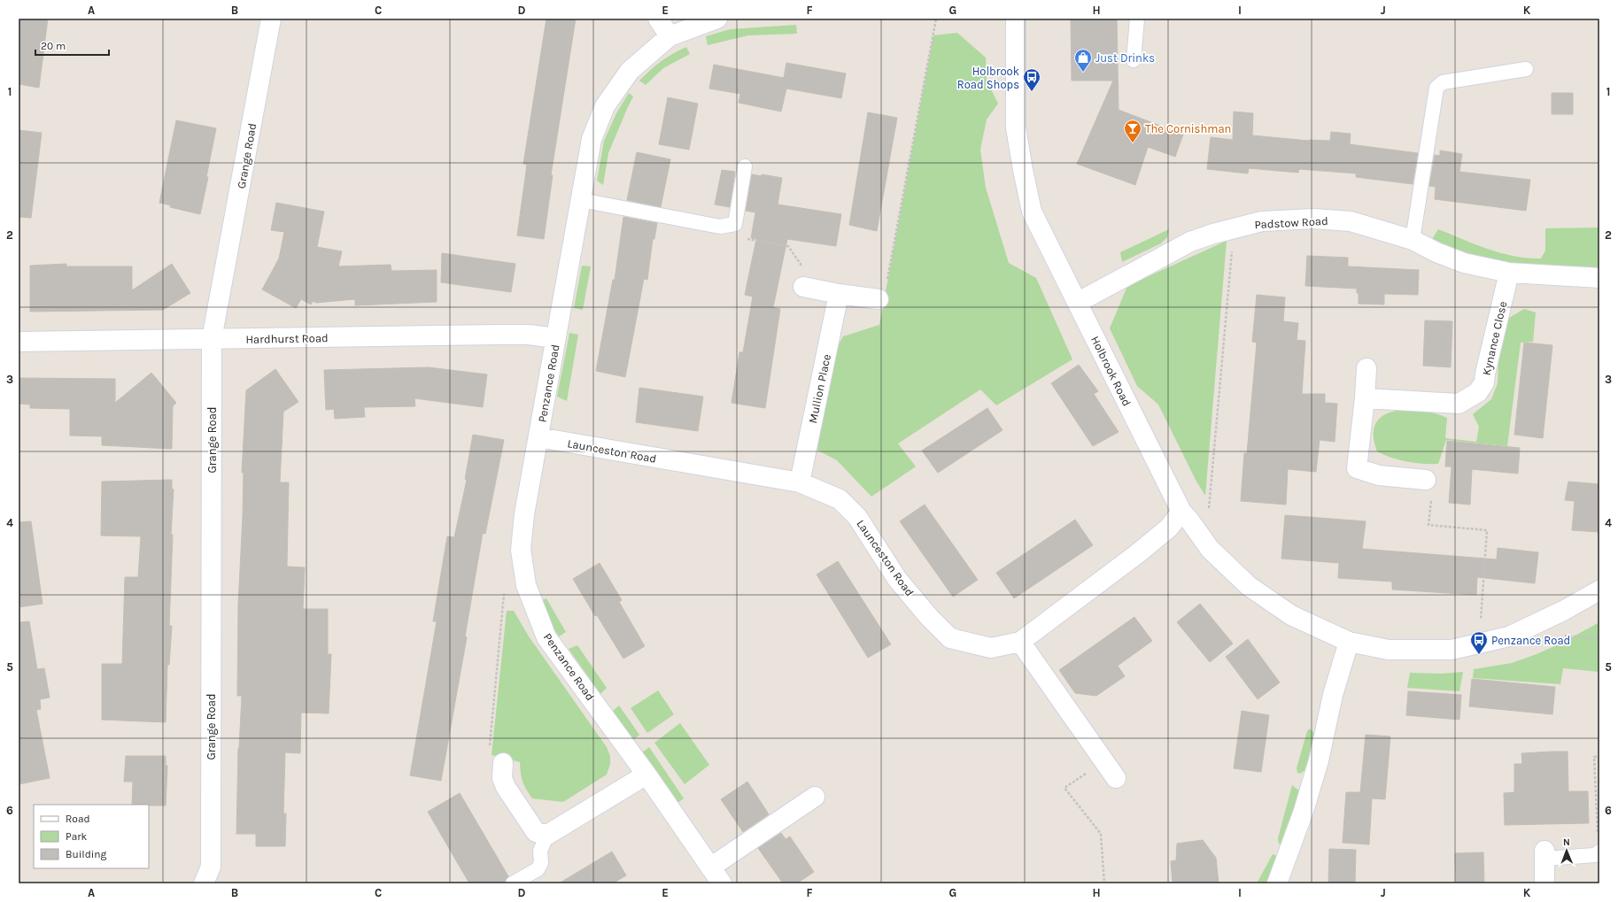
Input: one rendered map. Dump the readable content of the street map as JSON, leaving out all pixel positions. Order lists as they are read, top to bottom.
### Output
{
  "streets": {
    "street": [
      "Grange Road",
      "Padstow Road",
      "Hardhurst Road",
      "Kynance Close",
      "Holbrook Road",
      "Penzance Road",
      "Mullion Place",
      "Launceston Road"
    ]
  },
  "crossings": [
    ["Grange Road", "Hardhurst Road"],
    ["Padstow Road", "Kynance Close"],
    ["Padstow Road", "Holbrook Road"],
    ["Hardhurst Road", "Penzance Road"],
    ["Holbrook Road", "Launceston Road"],
    ["Penzance Road", "Launceston Road"],
    ["Mullion Place", "Launceston Road"]
  ],
  "places": {
    "shop": ["Just Drinks"],
    "bus stop": ["Holbrook Road Shops", "Penzance Road"],
    "bar": ["The Cornishman"]
  },
  "legend": ["Road", "Park", "Building"],
  "scale_bar": "20 m",
  "north": "top",
  "grid": {
    "columns": [
      "A",
      "B",
      "C",
      "D",
      "E",
      "F",
      "G",
      "H",
      "I",
      "J",
      "K"
    ],
    "rows": [
      "1",
      "2",
      "3",
      "4",
      "5",
      "6"
    ]
  }
}
